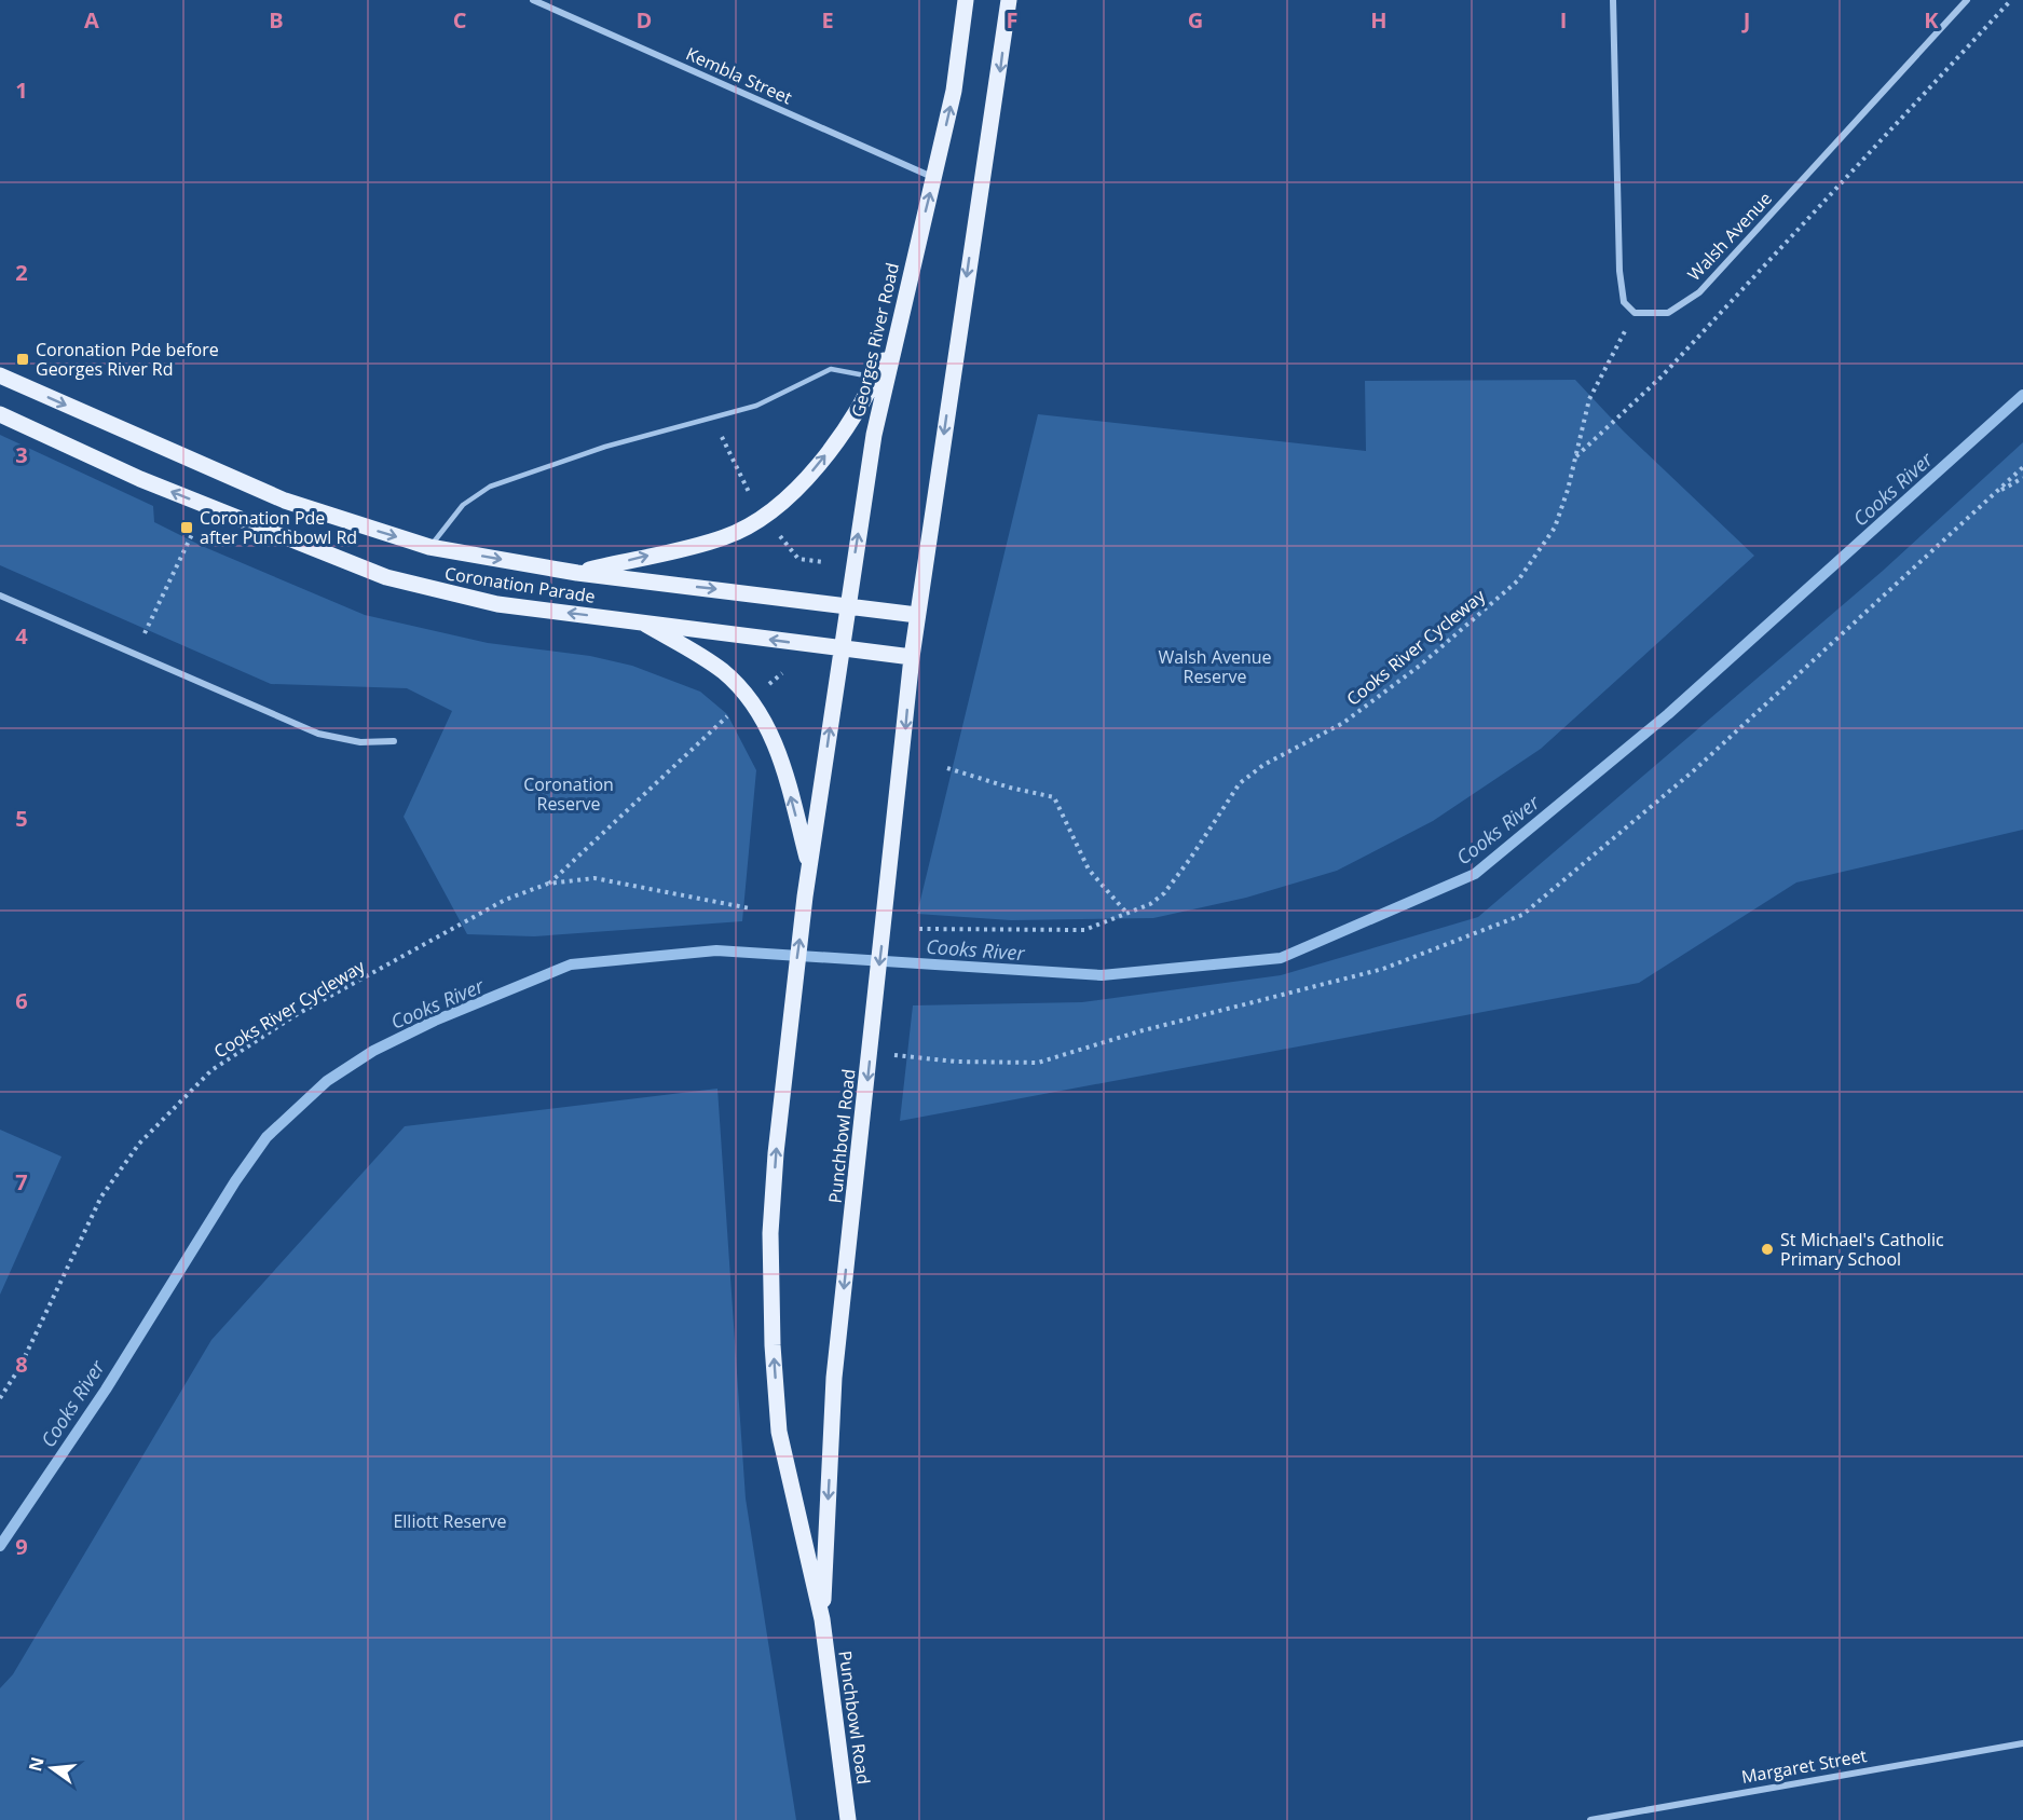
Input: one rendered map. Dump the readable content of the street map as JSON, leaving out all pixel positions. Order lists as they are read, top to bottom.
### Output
{
  "streets": {
    "main road": ["Georges River Road", "Coronation Parade", "Punchbowl Road"],
    "street": ["Kembla Street", "Walsh Avenue", "Margaret Street"],
    "path": ["Cooks River Cycleway"]
  },
  "crossings": [
    ["Kembla Street", "Georges River Road"],
    ["Walsh Avenue", "Cooks River Cycleway"],
    ["Georges River Road", "Coronation Parade"],
    ["Georges River Road", "Punchbowl Road"],
    ["Coronation Parade", "Punchbowl Road"]
  ],
  "water": ["Cooks River"],
  "parks": ["Walsh Avenue Reserve", "Coronation Reserve", "Elliott Reserve"],
  "places": {
    "transit": ["Coronation Pde before Georges River Rd", "Coronation Pde after Punchbowl Rd"],
    "other": ["St Michael's Catholic Primary School"]
  },
  "north": "left",
  "grid": {
    "columns": [
      "A",
      "B",
      "C",
      "D",
      "E",
      "F",
      "G",
      "H",
      "I",
      "J",
      "K"
    ],
    "rows": [
      "1",
      "2",
      "3",
      "4",
      "5",
      "6",
      "7",
      "8",
      "9"
    ]
  }
}
